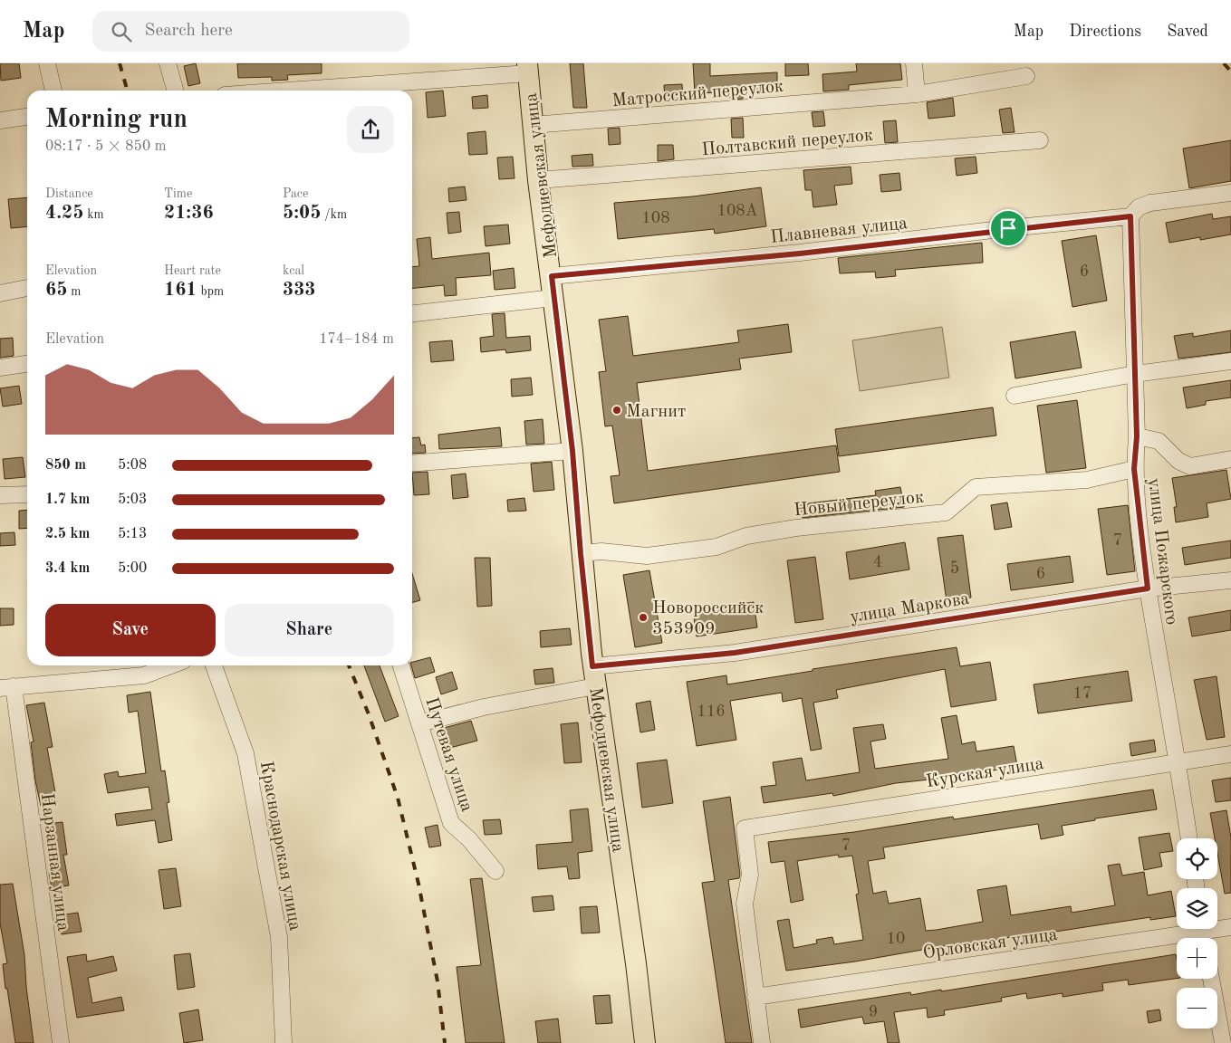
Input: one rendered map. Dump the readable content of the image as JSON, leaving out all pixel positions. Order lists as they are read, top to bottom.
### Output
{
  "streets": {
    "main road": ["Мефодиевская улица"],
    "street": [
      "Матросский переулок",
      "Полтавский переулок",
      "Плавневая улица",
      "Новый переулок",
      "улица Пожарского",
      "улица Маркова",
      "Путевая улица",
      "Курская улица",
      "Краснодарская улица",
      "Нарзанная улица",
      "Орловская улица"
    ]
  },
  "crossings": [
    ["Матросский переулок", "Мефодиевская улица"],
    ["Полтавский переулок", "Мефодиевская улица"],
    ["Мефодиевская улица", "Плавневая улица"],
    ["Мефодиевская улица", "Новый переулок"],
    ["Мефодиевская улица", "улица Маркова"],
    ["Плавневая улица", "улица Пожарского"],
    ["Новый переулок", "улица Пожарского"],
    ["улица Пожарского", "улица Маркова"],
    ["улица Пожарского", "Курская улица"],
    ["Курская улица", "Орловская улица"]
  ],
  "places": ["Магнит", "Новороссийск 353909"],
  "house_numbers": [
    "108А",
    "108",
    "6",
    "7",
    "4",
    "5",
    "6",
    "17",
    "116",
    "7",
    "10",
    "9"
  ],
  "page": {
    "header": "Map",
    "search": "Search here",
    "nav": ["Map", "Directions", "Saved"],
    "heading": ["Morning run", "08:17 · 5 × 850 m"],
    "stats": [
      ["Distance", "4.25 km"],
      ["Time", "21:36"],
      ["Pace", "5:05 /km"],
      ["Elevation", "65 m"],
      ["Heart rate", "161 bpm"],
      ["kcal", "333"]
    ],
    "chart": ["Elevation", "174–184 m"],
    "list": [
      {
        "name": "850 m",
        "note": "5:08"
      },
      {
        "name": "1.7 km",
        "note": "5:03"
      },
      {
        "name": "2.5 km",
        "note": "5:13"
      },
      {
        "name": "3.4 km",
        "note": "5:00"
      }
    ],
    "buttons": ["Save", "Share"],
    "map_buttons": ["+", "−"]
  }
}
